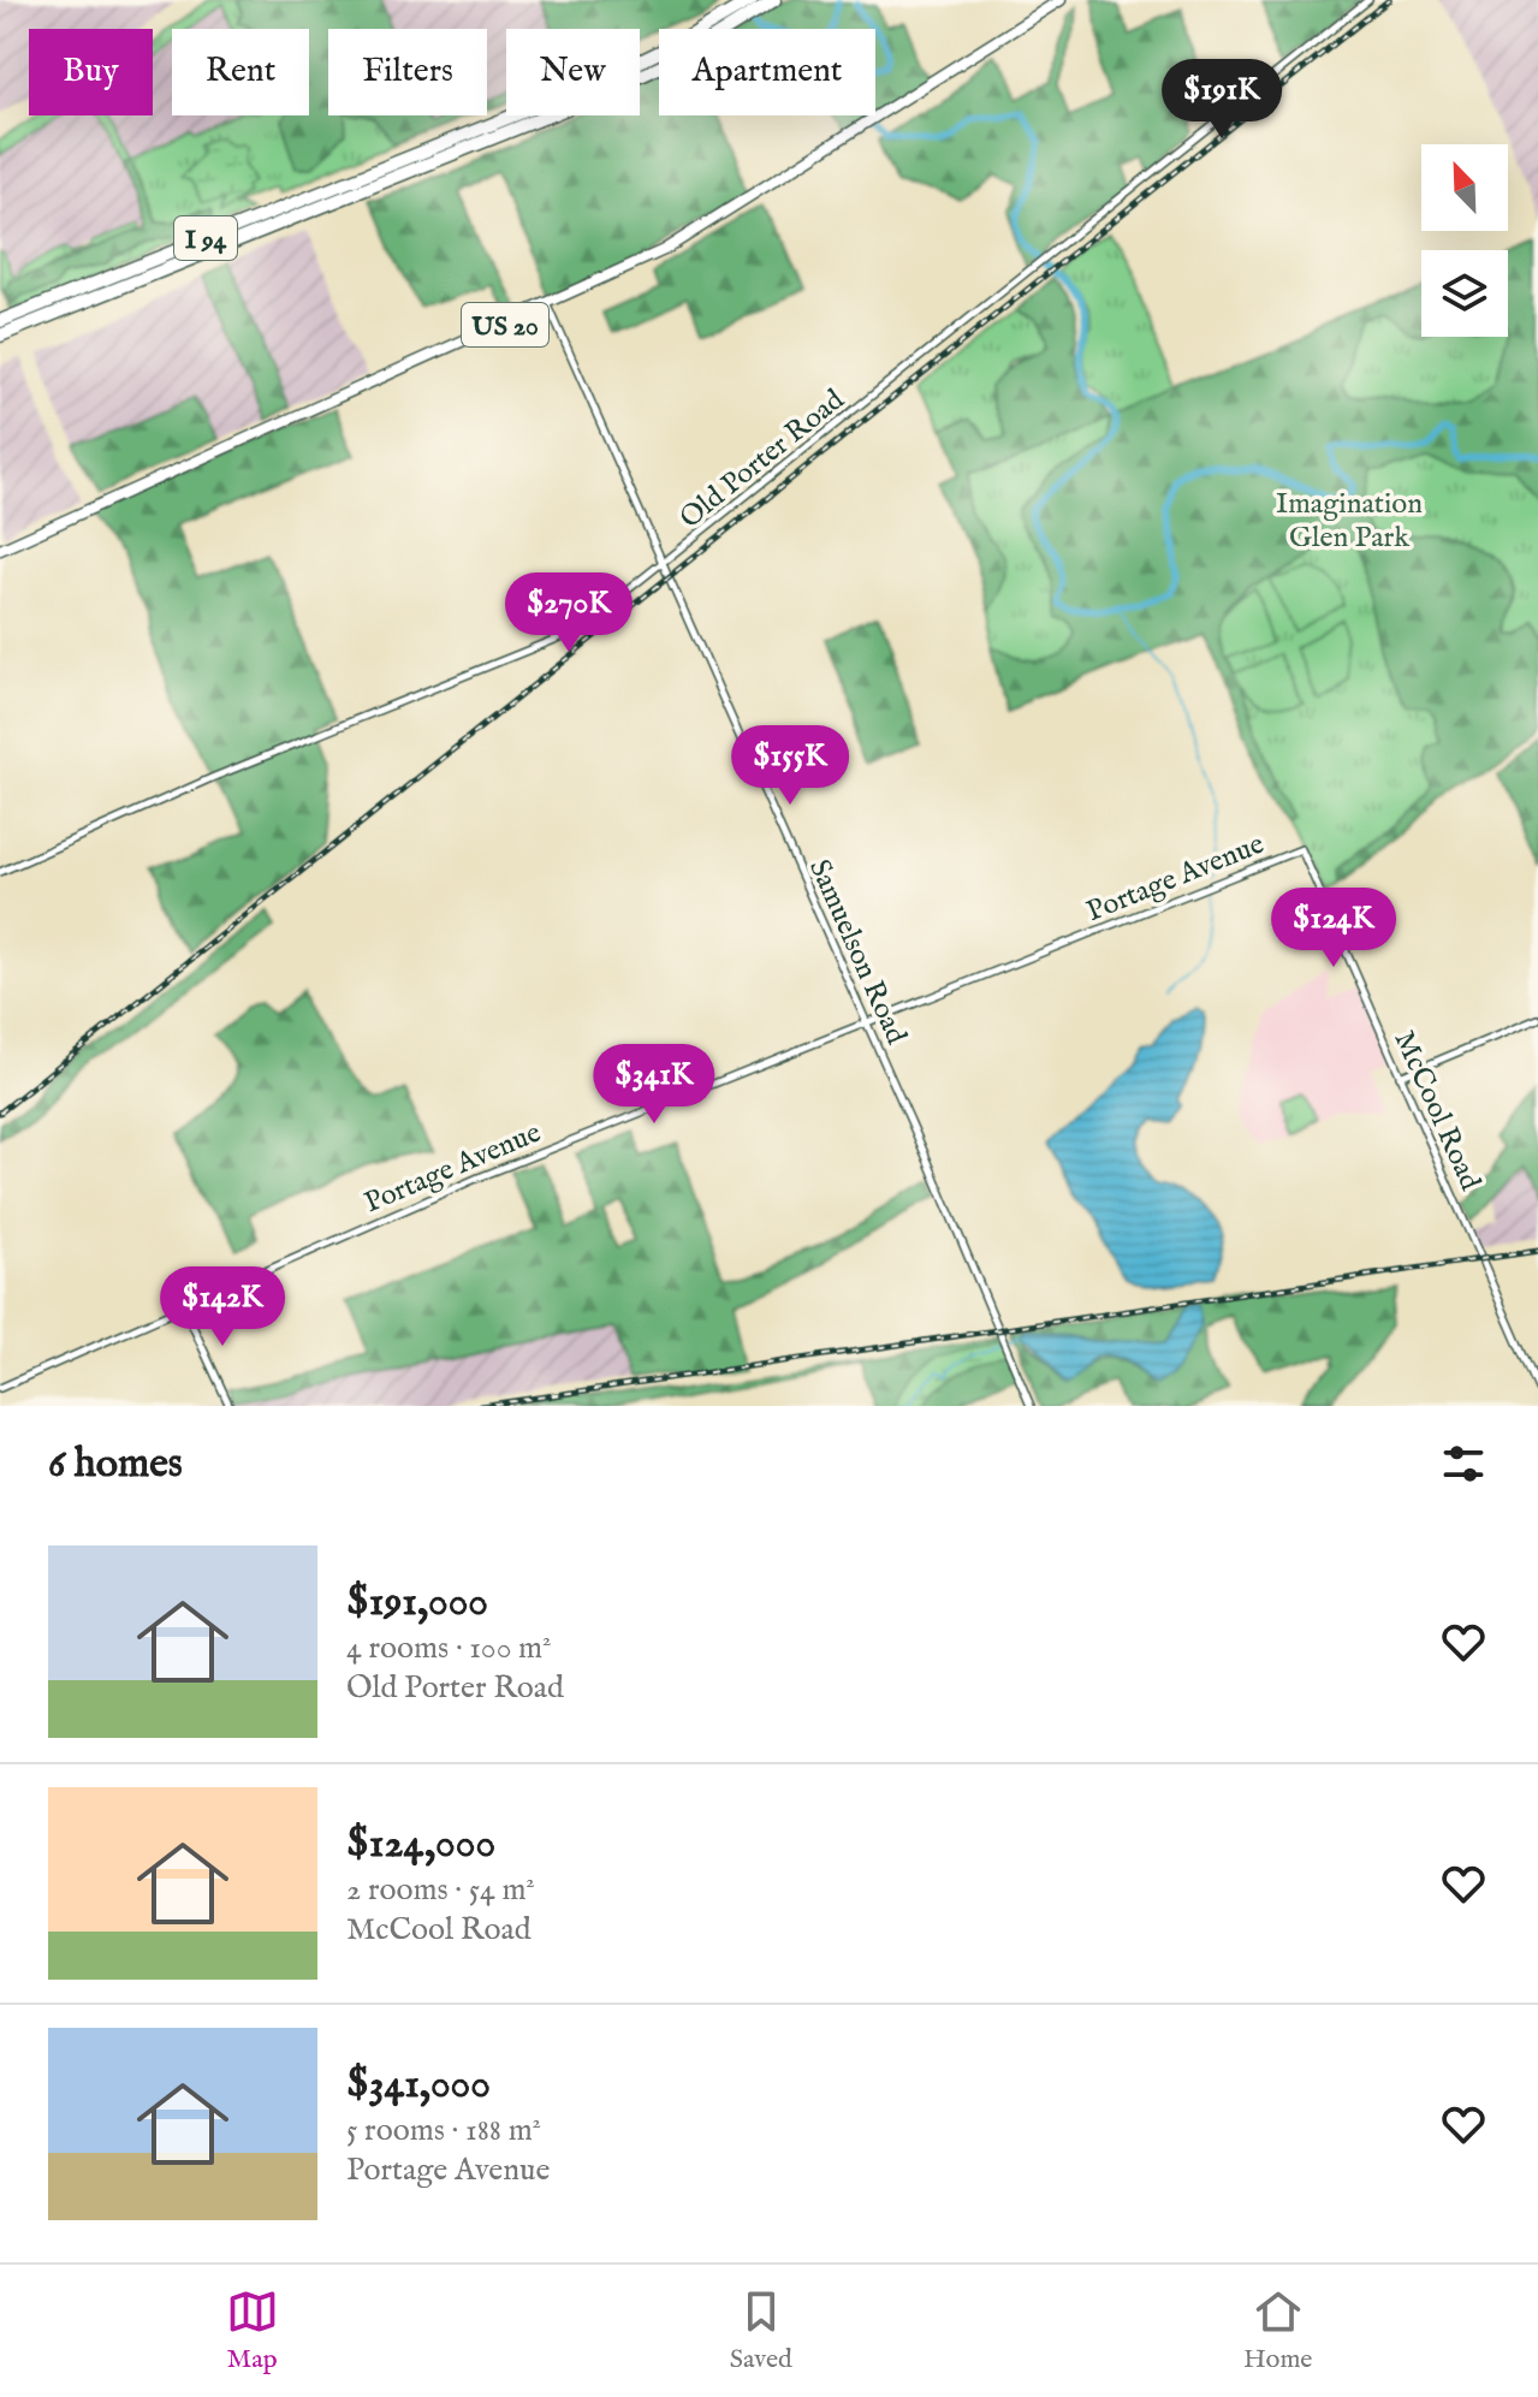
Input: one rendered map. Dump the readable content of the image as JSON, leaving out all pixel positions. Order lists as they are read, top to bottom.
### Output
{
  "streets": {
    "highway": ["I 94"],
    "main road": ["US 20"],
    "street": [
      "Old Porter Road",
      "Portage Avenue",
      "Samuelson Road",
      "McCool Road"
    ]
  },
  "crossings": [
    ["US 20", "Samuelson Road"],
    ["Old Porter Road", "Samuelson Road"],
    ["Portage Avenue", "Samuelson Road"],
    ["Portage Avenue", "McCool Road"]
  ],
  "parks": ["Imagination Glen Park"],
  "north": "top left",
  "page": {
    "chip": [
      "Buy",
      "Rent",
      "Filters",
      "New",
      "Apartment"
    ],
    "price": [
      "$191K",
      "$270K",
      "$155K",
      "$124K",
      "$341K",
      "$142K"
    ],
    "heading": "6 homes",
    "list": [
      {
        "name": "$191,000",
        "note": "4 rooms · 100 m² · Old Porter Road"
      },
      {
        "name": "$124,000",
        "note": "2 rooms · 54 m² · McCool Road"
      },
      {
        "name": "$341,000",
        "note": "5 rooms · 188 m² · Portage Avenue"
      }
    ],
    "tabs": ["Map", "Saved", "Home"]
  }
}
